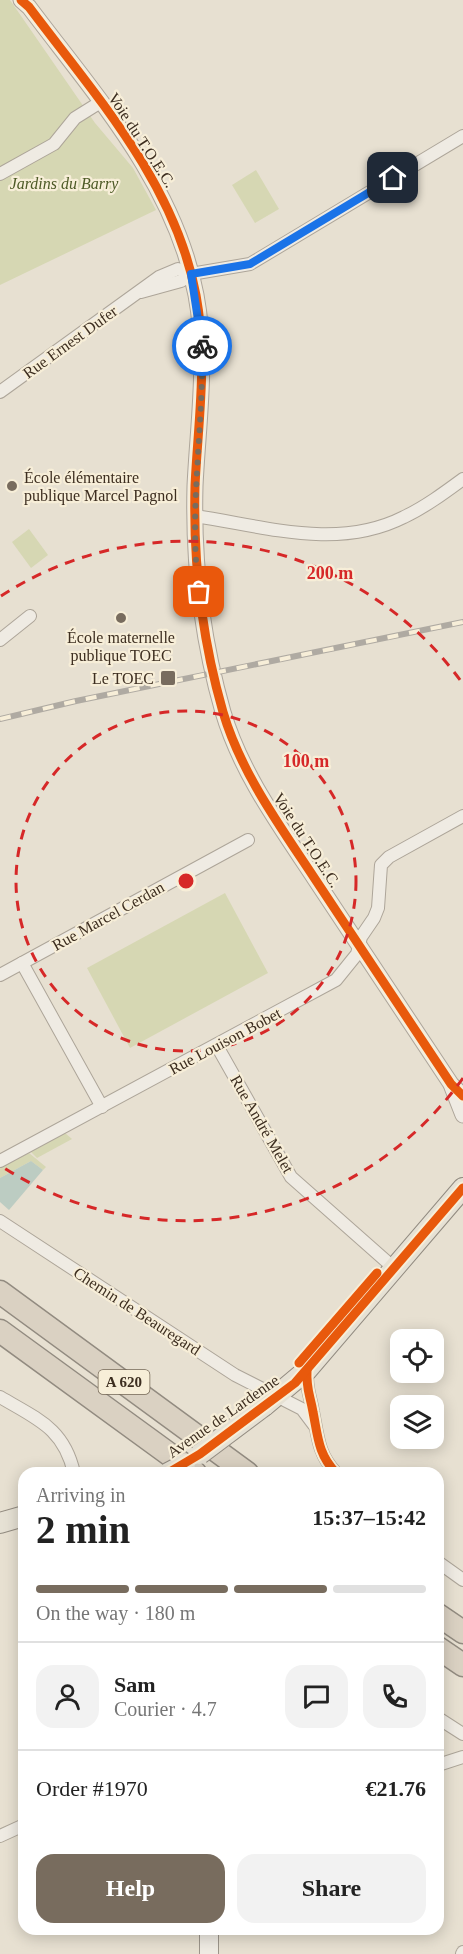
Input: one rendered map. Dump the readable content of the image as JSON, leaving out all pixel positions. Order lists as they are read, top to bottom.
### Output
{
  "streets": {
    "highway": ["A 620"],
    "main road": ["Avenue de Lardenne"],
    "street": [
      "Voie du T.O.E.C.",
      "Rue Ernest Dufer",
      "Rue Marcel Cerdan",
      "Rue Louison Bobet",
      "Rue André Melet",
      "Chemin de Beauregard"
    ]
  },
  "crossings": [
    ["Voie du T.O.E.C.", "Rue Ernest Dufer"],
    ["Voie du T.O.E.C.", "Rue Louison Bobet"],
    ["Rue Louison Bobet", "Rue André Melet"],
    ["Rue André Melet", "Avenue de Lardenne"],
    ["Chemin de Beauregard", "Avenue de Lardenne"],
    ["A 620", "Avenue de Lardenne"]
  ],
  "parks": ["Jardins du Barry"],
  "places": {
    "other": ["École élémentaire publique Marcel Pagnol", "École maternelle publique TOEC"],
    "transit": ["Le TOEC"]
  },
  "page": {
    "heading": ["2 min", "Arriving in", "15:37–15:42"],
    "panel": [
      "Sam",
      "Courier · 4.7",
      "Order #1970",
      "€21.76"
    ],
    "bar": "On the way · 180 m",
    "buttons": ["Help", "Share"]
  },
  "rings": ["200 m", "100 m"]
}
